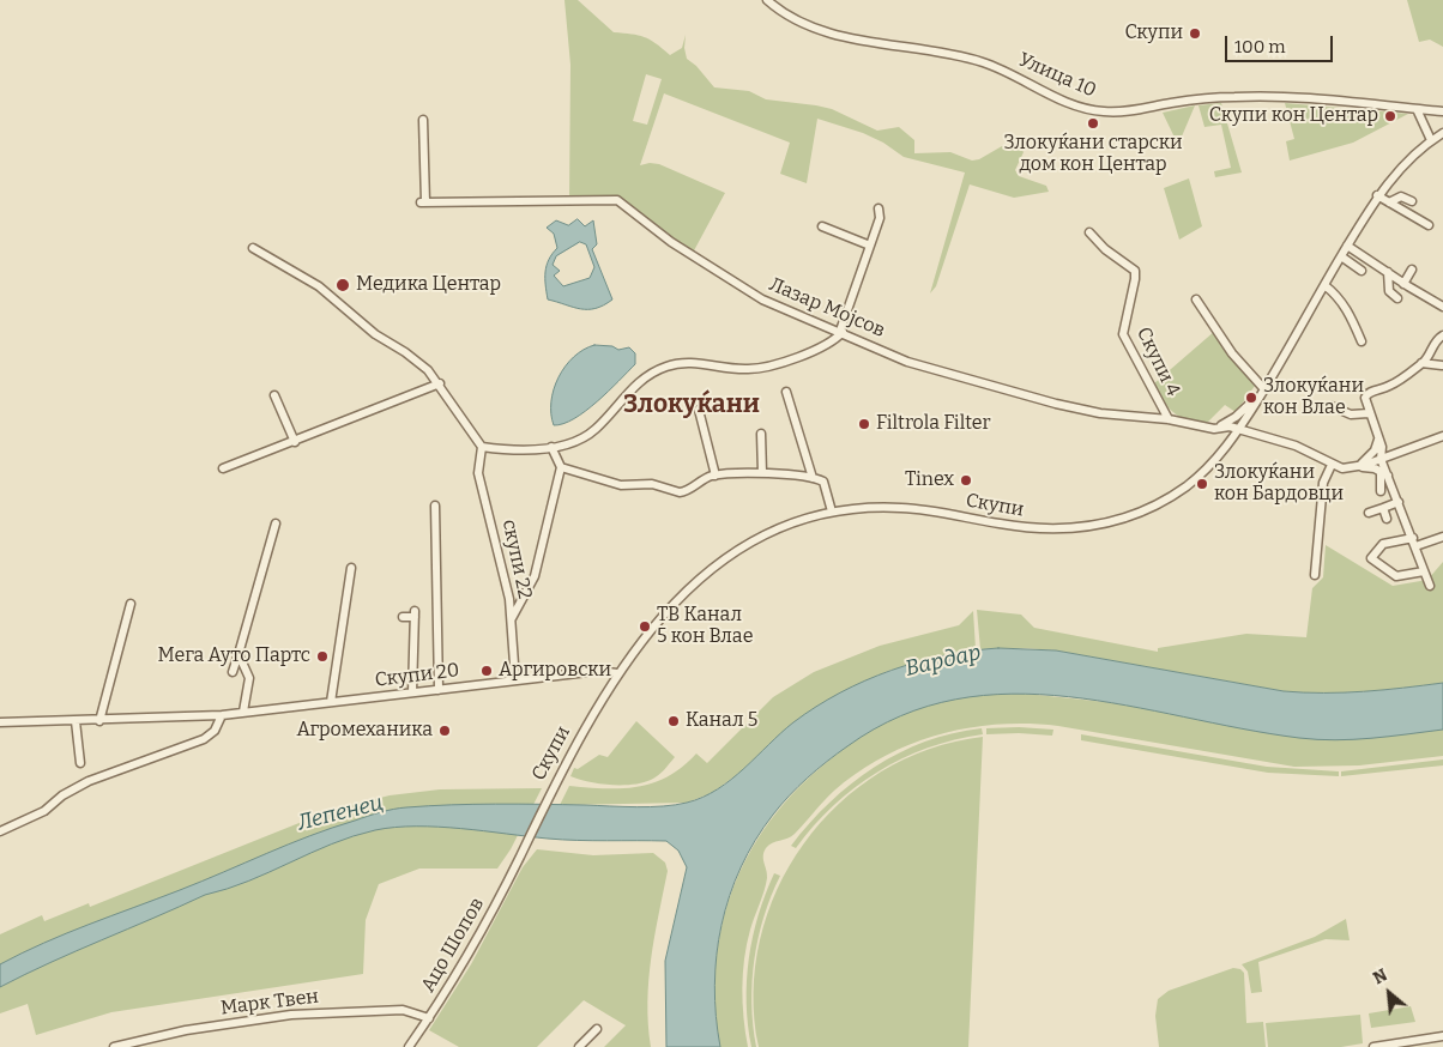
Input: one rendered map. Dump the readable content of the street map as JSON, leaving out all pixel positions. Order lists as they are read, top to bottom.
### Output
{
  "streets": {
    "street": [
      "Улица 10",
      "Лазар Мојсов",
      "Cкупи 4",
      "Скупи",
      "скупи 22",
      "Скупи 20",
      "Ацо Шопов",
      "Марк Твен"
    ]
  },
  "crossings": [
    ["Лазар Мојсов", "Cкупи 4"],
    ["Лазар Мојсов", "Скупи"],
    ["Скупи", "Скупи 20"],
    ["Скупи", "Ацо Шопов"],
    ["скупи 22", "Скупи 20"],
    ["Ацо Шопов", "Марк Твен"]
  ],
  "districts": ["Злокуќани"],
  "water": ["Вардар", "Лепенец"],
  "places": [
    "Скупи",
    "Скупи кон Центар",
    "Злокуќани старски дом кон Центар",
    "Медика Центар",
    "Злокуќани кон Влае",
    "Filtrola Filter",
    "Tinex",
    "Злокуќани кон Бардовци",
    "ТВ Канал 5 кон Влае",
    "Мега Ауто Партс",
    "Аргировски",
    "Канал 5",
    "Агромеханика"
  ],
  "scale_bar": "100 m",
  "north": "top left"
}
